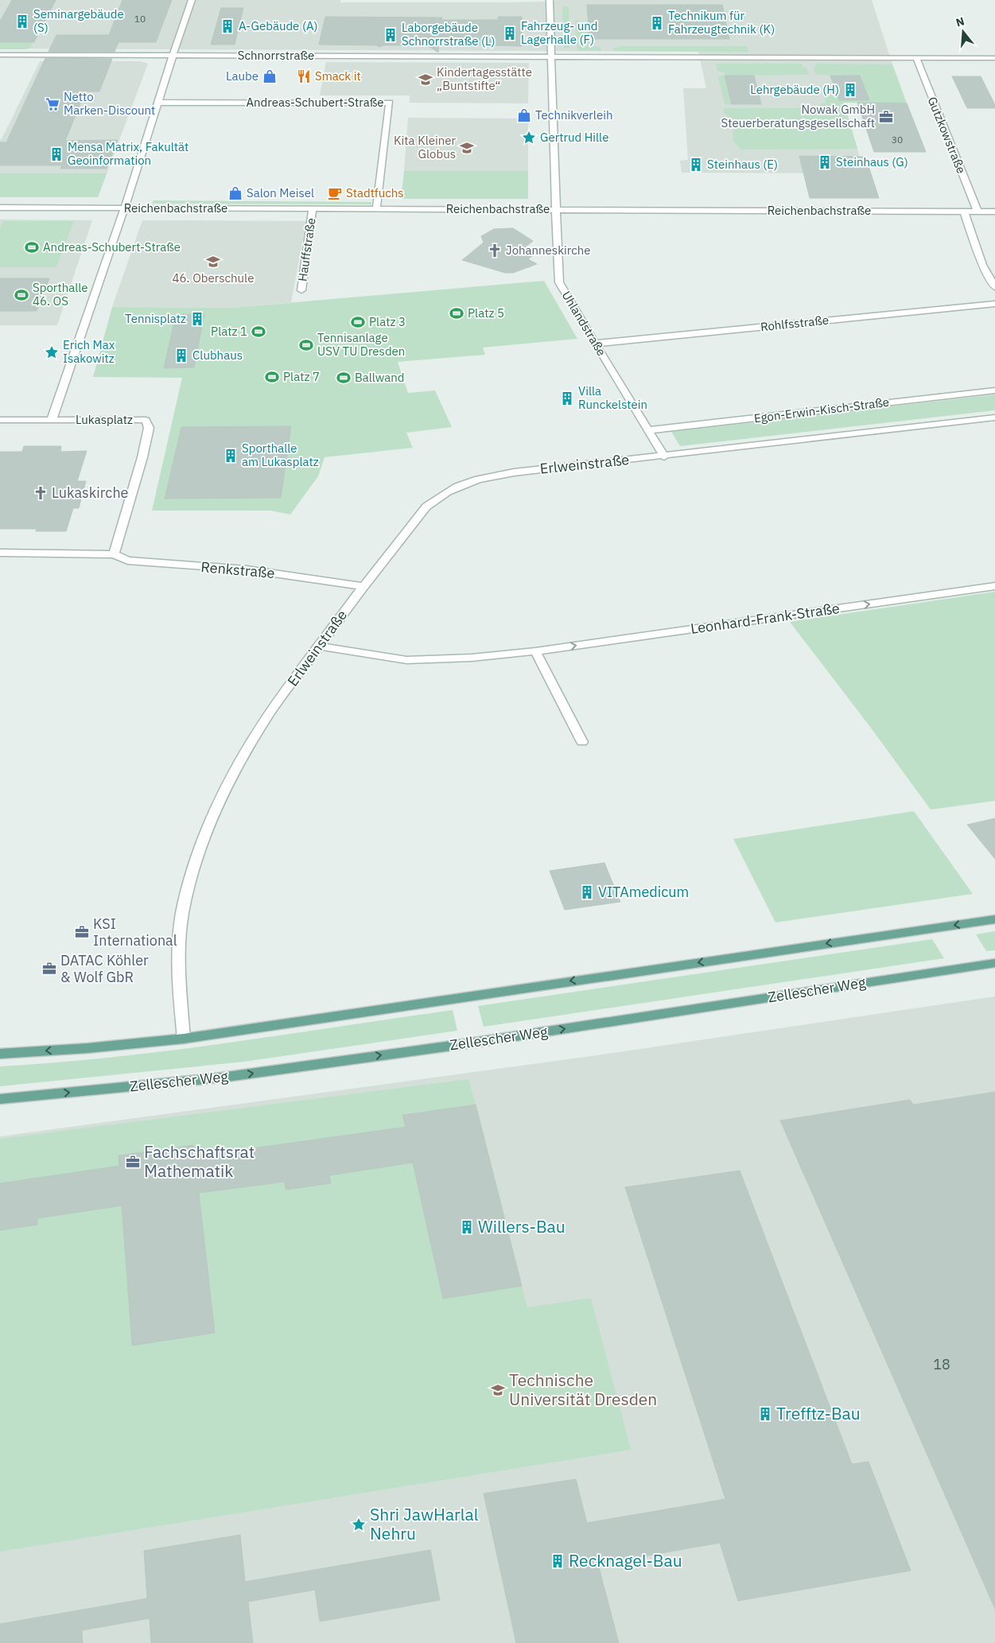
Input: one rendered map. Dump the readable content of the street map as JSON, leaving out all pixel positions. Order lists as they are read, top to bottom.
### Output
{
  "streets": {
    "main road": ["Zellescher Weg"],
    "street": [
      "Schnorrstraße",
      "Andreas-Schubert-Straße",
      "Gutzkowstraße",
      "Reichenbachstraße",
      "Hauffstraße",
      "Uhlandstraße",
      "Rohlfsstraße",
      "Egon-Erwin-Kisch-Straße",
      "Lukasplatz",
      "Erlweinstraße",
      "Renkstraße",
      "Leonhard-Frank-Straße"
    ]
  },
  "crossings": [
    ["Schnorrstraße", "Gutzkowstraße"],
    ["Schnorrstraße", "Uhlandstraße"],
    ["Andreas-Schubert-Straße", "Reichenbachstraße"],
    ["Gutzkowstraße", "Reichenbachstraße"],
    ["Reichenbachstraße", "Hauffstraße"],
    ["Reichenbachstraße", "Uhlandstraße"],
    ["Uhlandstraße", "Rohlfsstraße"],
    ["Uhlandstraße", "Egon-Erwin-Kisch-Straße"],
    ["Uhlandstraße", "Erlweinstraße"],
    ["Egon-Erwin-Kisch-Straße", "Erlweinstraße"],
    ["Lukasplatz", "Renkstraße"],
    ["Erlweinstraße", "Renkstraße"],
    ["Erlweinstraße", "Leonhard-Frank-Straße"]
  ],
  "one_way": ["Leonhard-Frank-Straße"],
  "places": {
    "building": [
      "Seminargebäude (S)",
      "Technikum für Fahrzeugtechnik (K)",
      "A-Gebäude (A)",
      "Fahrzeug- und Lagerhalle (F)",
      "Laborgebäude Schnorrstraße (L)",
      "Lehrgebäude (H)",
      "Mensa Matrix, Fakultät Geoinformation",
      "Steinhaus (G)",
      "Steinhaus (E)",
      "Tennisplatz",
      "Clubhaus",
      "Villa Runckelstein",
      "Sporthalle am Lukasplatz",
      "VITAmedicum",
      "Willers-Bau",
      "Trefftz-Bau",
      "Recknagel-Bau"
    ],
    "shop": ["Laube", "Technikverleih", "Salon Meisel"],
    "restaurant": ["Smack it"],
    "school or university": [
      "Kindertagesstätte „Buntstifte“",
      "Kita Kleiner Globus",
      "46. Oberschule",
      "Technische Universität Dresden"
    ],
    "supermarket": ["Netto Marken-Discount"],
    "office": [
      "Nowak GmbH Steuerberatungsgesellschaft",
      "KSI International",
      "DATAC Köhler & Wolf GbR",
      "Fachschaftsrat Mathematik"
    ],
    "place": ["Gertrud Hille", "Erich Max Isakowitz", "Shri JawHarlal Nehru"],
    "cafe": ["Stadtfuchs"],
    "sports": [
      "Andreas-Schubert-Straße",
      "Sporthalle 46. OS",
      "Platz 5",
      "Platz 3",
      "Platz 1",
      "Tennisanlage USV TU Dresden",
      "Platz 7",
      "Ballwand"
    ],
    "church": ["Johanneskirche", "Lukaskirche"]
  },
  "house_numbers": ["10", "30", "18"],
  "north": "top"
}
